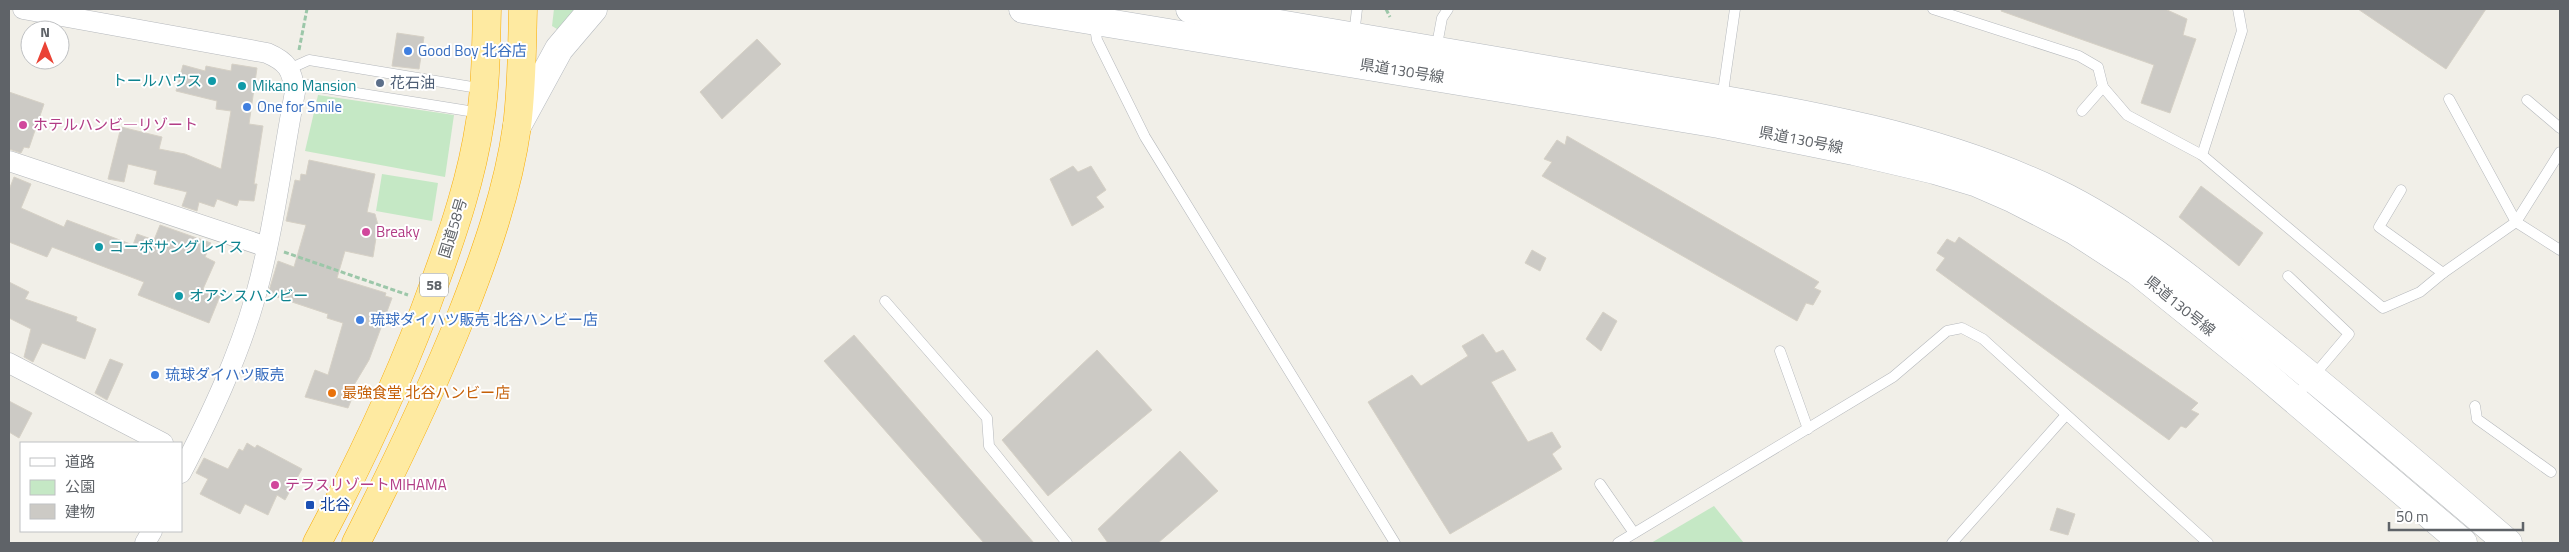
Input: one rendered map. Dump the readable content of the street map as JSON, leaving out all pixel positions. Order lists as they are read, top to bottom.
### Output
{
  "streets": {
    "highway": ["国道58号", "58"],
    "main road": ["県道130号線"]
  },
  "places": {
    "other": [
      "Good Boy 北谷店",
      "トールハウス",
      "花石油",
      "Mikano Mansion",
      "One for Smile",
      "ホテルハンビ―リゾート",
      "Breaky",
      "コーポサングレイス",
      "オアシスハンビー",
      "琉球ダイハツ販売 北谷ハンビー店",
      "琉球ダイハツ販売",
      "最強食堂 北谷ハンビー店",
      "テラスリゾートMIHAMA"
    ],
    "transit": ["北谷"]
  },
  "legend": ["道路", "公園", "建物"],
  "scale_bar": "50 m",
  "north": "top"
}
